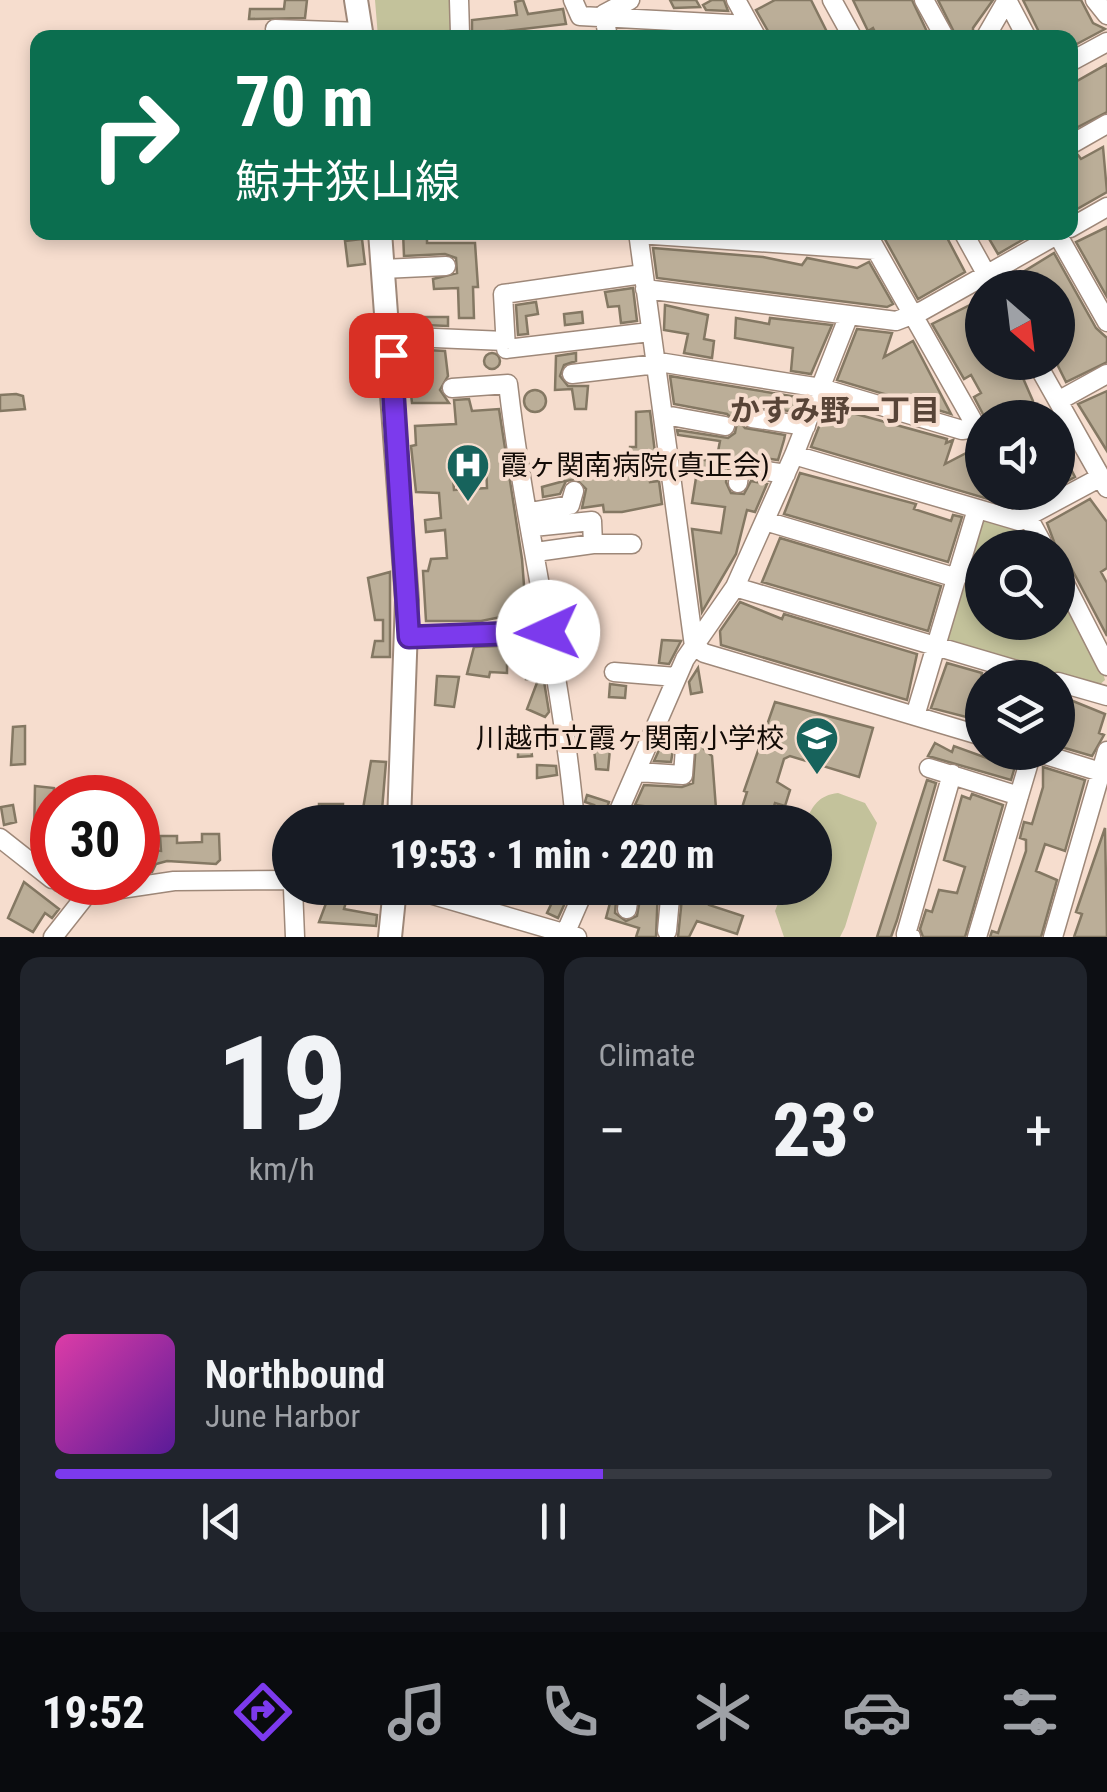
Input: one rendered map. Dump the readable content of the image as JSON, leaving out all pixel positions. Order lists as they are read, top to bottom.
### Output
{
  "districts": ["かすみ野一丁目"],
  "places": {
    "hospital": ["霞ヶ関南病院(真正会)"],
    "school or university": ["川越市立霞ヶ関南小学校"]
  },
  "north": "bottom right",
  "page": {
    "turn": ["70 m", "鯨井狭山線"],
    "limit": "30",
    "trip": "19:53 · 1 min · 220 m",
    "tile": [
      ["19", "km/h"],
      "Climate"
    ],
    "heat": ["−", "23°", "+"],
    "song": ["Northbound", "June Harbor"],
    "tabs": "19:52"
  }
}
